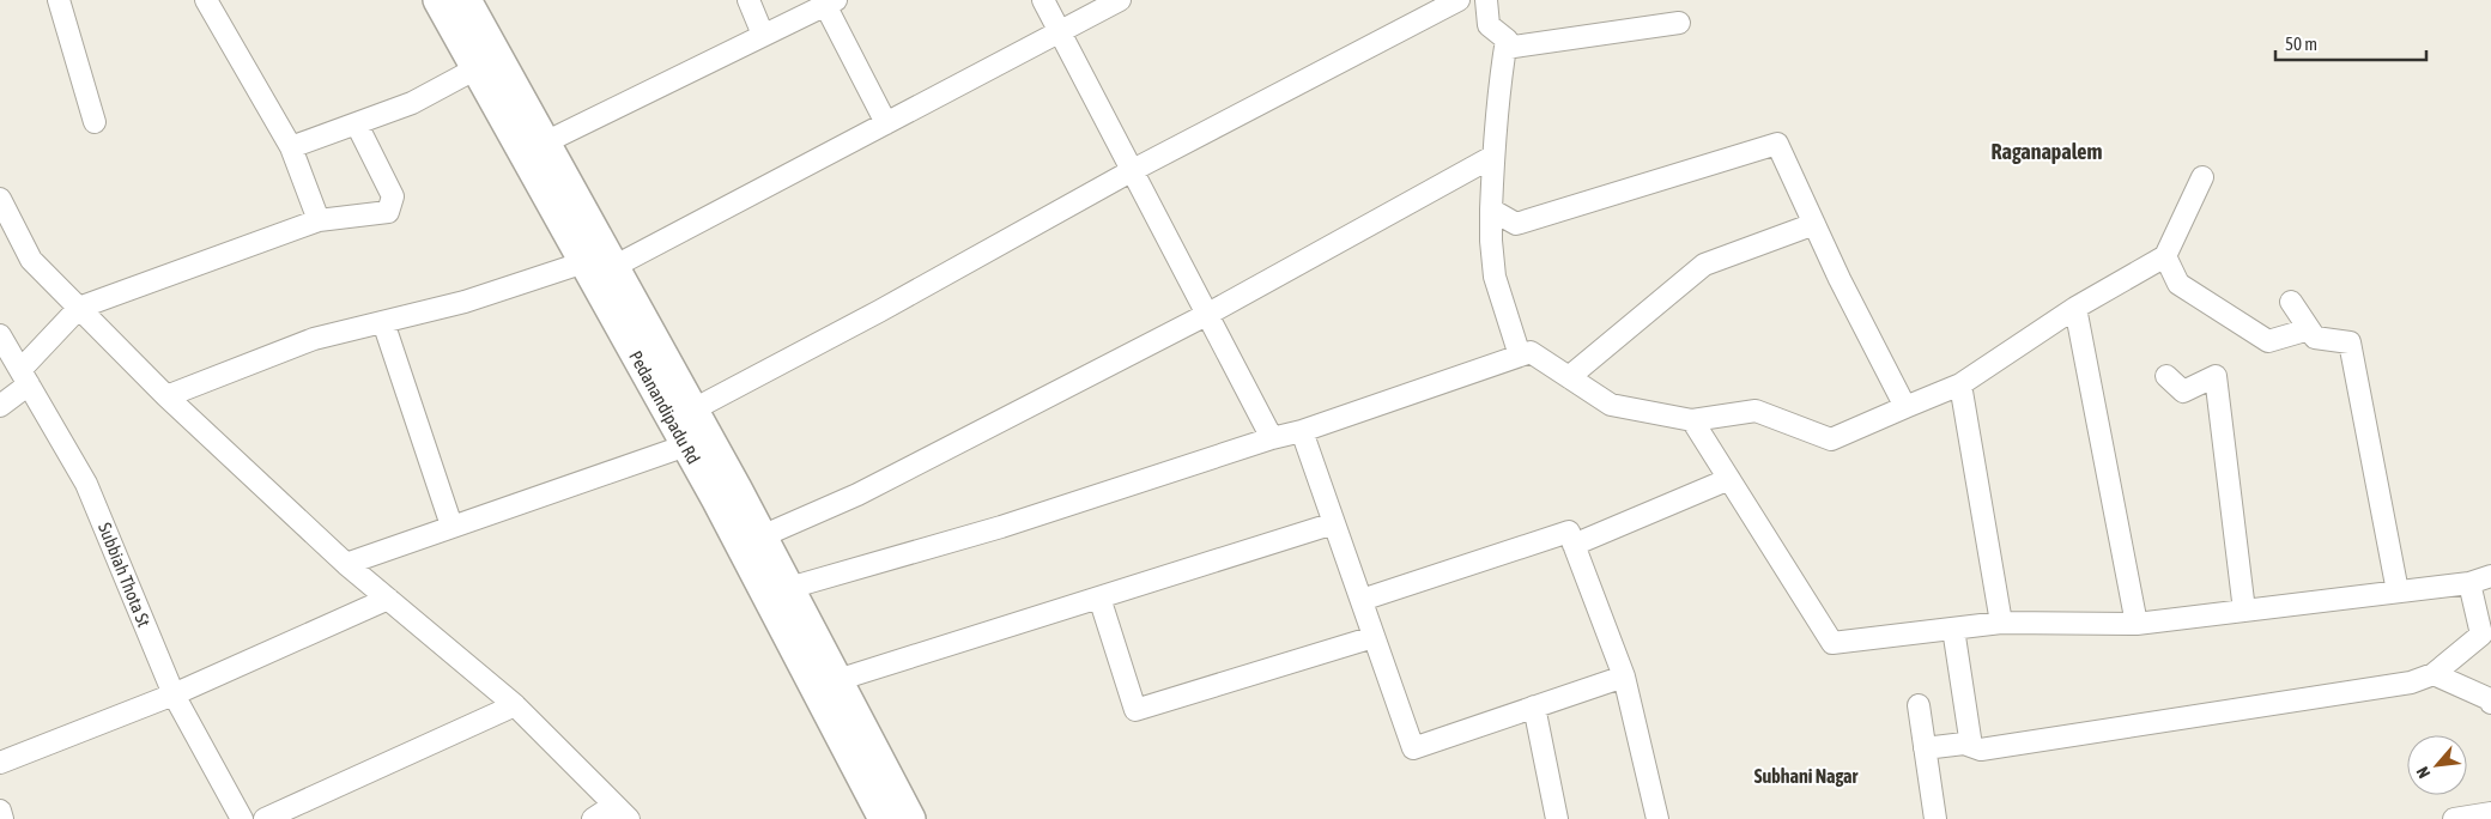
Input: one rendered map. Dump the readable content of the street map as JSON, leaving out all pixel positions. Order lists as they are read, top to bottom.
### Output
{
  "streets": {
    "main road": ["Pedanandipadu Rd"],
    "street": ["Subbiah Thota St"]
  },
  "districts": ["Raganapalem", "Subhani Nagar"],
  "scale_bar": "50 m",
  "north": "bottom left"
}
